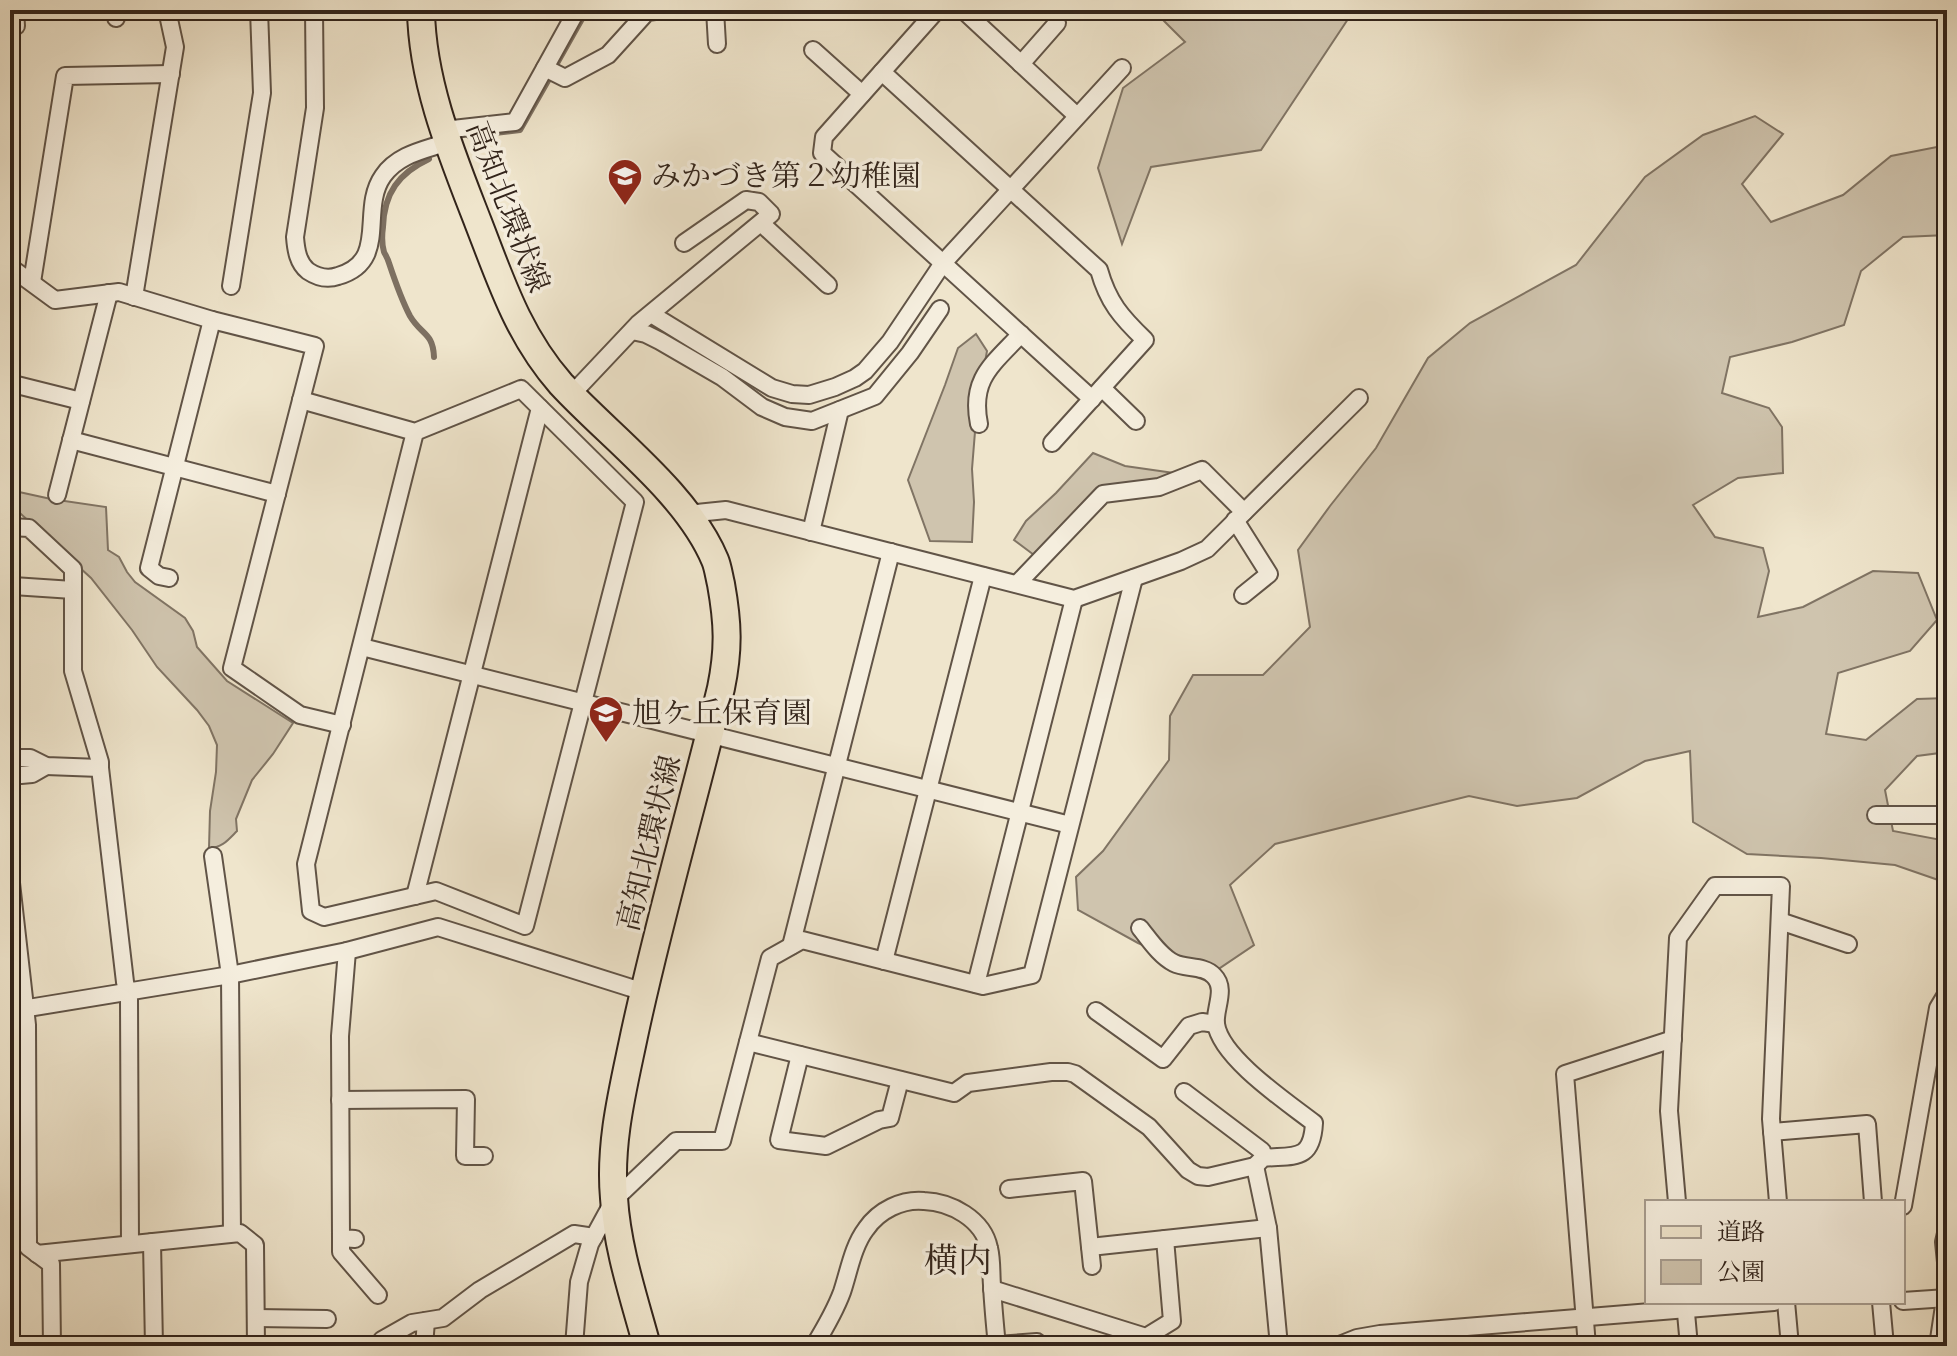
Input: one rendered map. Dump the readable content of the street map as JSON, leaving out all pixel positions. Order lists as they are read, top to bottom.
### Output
{
  "streets": {
    "main road": ["高知北環状線"]
  },
  "districts": ["横内"],
  "places": {
    "school or university": ["みかづき第２幼稚園", "旭ケ丘保育園"]
  },
  "legend": ["道路", "公園"]
}
